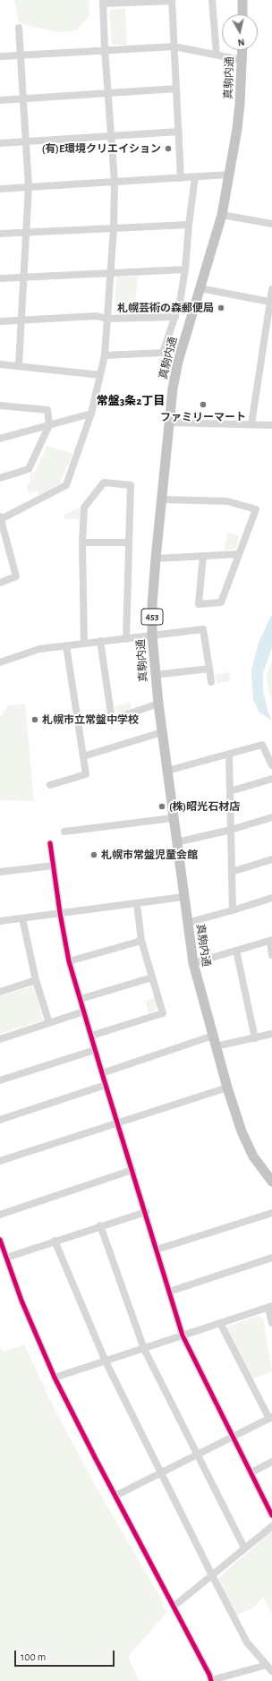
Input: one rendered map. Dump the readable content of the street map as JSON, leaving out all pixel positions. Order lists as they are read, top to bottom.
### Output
{
  "streets": {
    "highway": ["真駒内通", "453"]
  },
  "districts": ["常盤3条2丁目"],
  "places": [
    "(有)E環境クリエイション",
    "札幌芸術の森郵便局",
    "ファミリーマート",
    "札幌市立常盤中学校",
    "(株)昭光石材店",
    "札幌市常盤児童会館"
  ],
  "scale_bar": "100 m",
  "north": "bottom"
}
